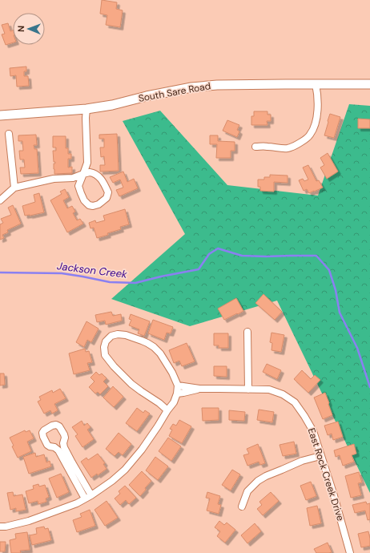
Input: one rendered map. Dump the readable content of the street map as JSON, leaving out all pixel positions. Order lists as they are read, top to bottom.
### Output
{
  "streets": {
    "main road": ["South Sare Road"],
    "street": ["East Rock Creek Drive"]
  },
  "water": ["Jackson Creek"],
  "north": "left"
}
